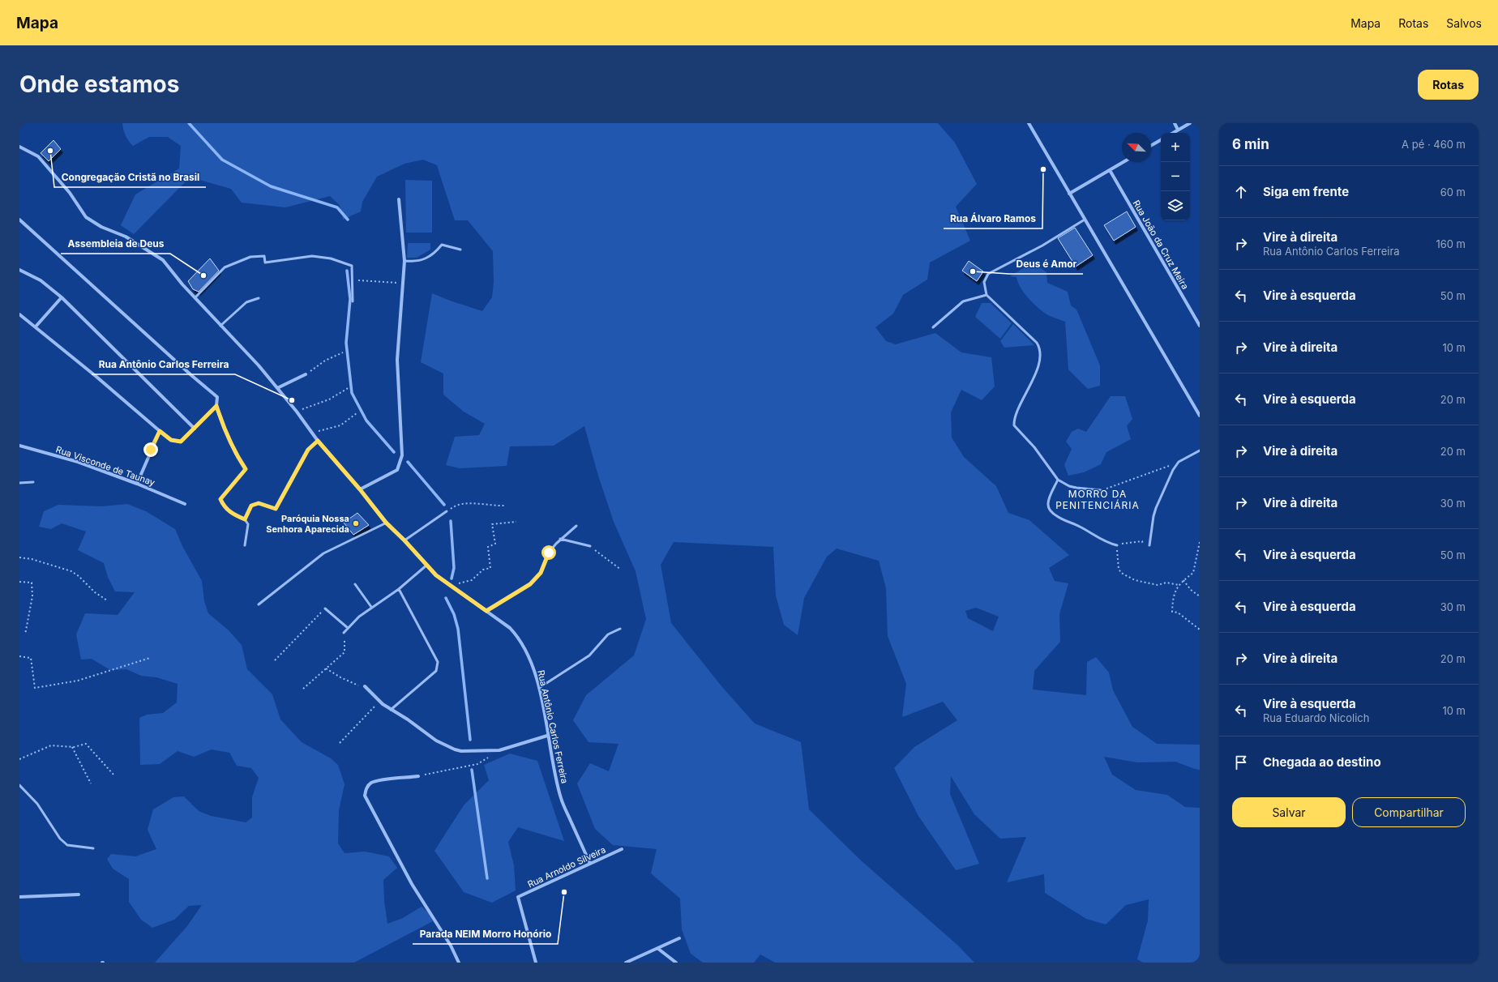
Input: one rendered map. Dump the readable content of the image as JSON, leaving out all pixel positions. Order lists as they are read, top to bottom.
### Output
{
  "streets": {
    "street": [
      "Rua João da Cruz Meira",
      "Rua Visconde de Taunay",
      "Rua Antônio Carlos Ferreira",
      "Rua Arnoldo Silveira"
    ]
  },
  "crossings": [
    ["Rua Antônio Carlos Ferreira", "Rua Arnoldo Silveira"]
  ],
  "districts": ["MORRO DA PENITENCIÁRIA"],
  "places": [
    "Congregação Cristã no Brasil",
    "Rua Álvaro Ramos",
    "Deus é Amor",
    "Assembleia de Deus",
    "Rua Antônio Carlos Ferreira",
    "Paróquia Nossa Senhora Aparecida",
    "Parada NEIM Morro Honório"
  ],
  "north": "top left",
  "page": {
    "header": "Mapa",
    "nav": ["Mapa", "Rotas", "Salvos"],
    "buttons": [
      "Rotas",
      ["Salvar", "Compartilhar"]
    ],
    "title": "Onde estamos",
    "heading": ["6 min", "A pé · 460 m"],
    "map_buttons": ["+", "−"],
    "list": [
      ["Siga em frente", "60 m"],
      ["Vire à direita", "Rua Antônio Carlos Ferreira", "160 m"],
      ["Vire à esquerda", "50 m"],
      ["Vire à direita", "10 m"],
      ["Vire à esquerda", "20 m"],
      ["Vire à direita", "20 m"],
      ["Vire à direita", "30 m"],
      ["Vire à esquerda", "50 m"],
      ["Vire à esquerda", "30 m"],
      ["Vire à direita", "20 m"],
      ["Vire à esquerda", "Rua Eduardo Nicolich", "10 m"],
      "Chegada ao destino"
    ]
  }
}
